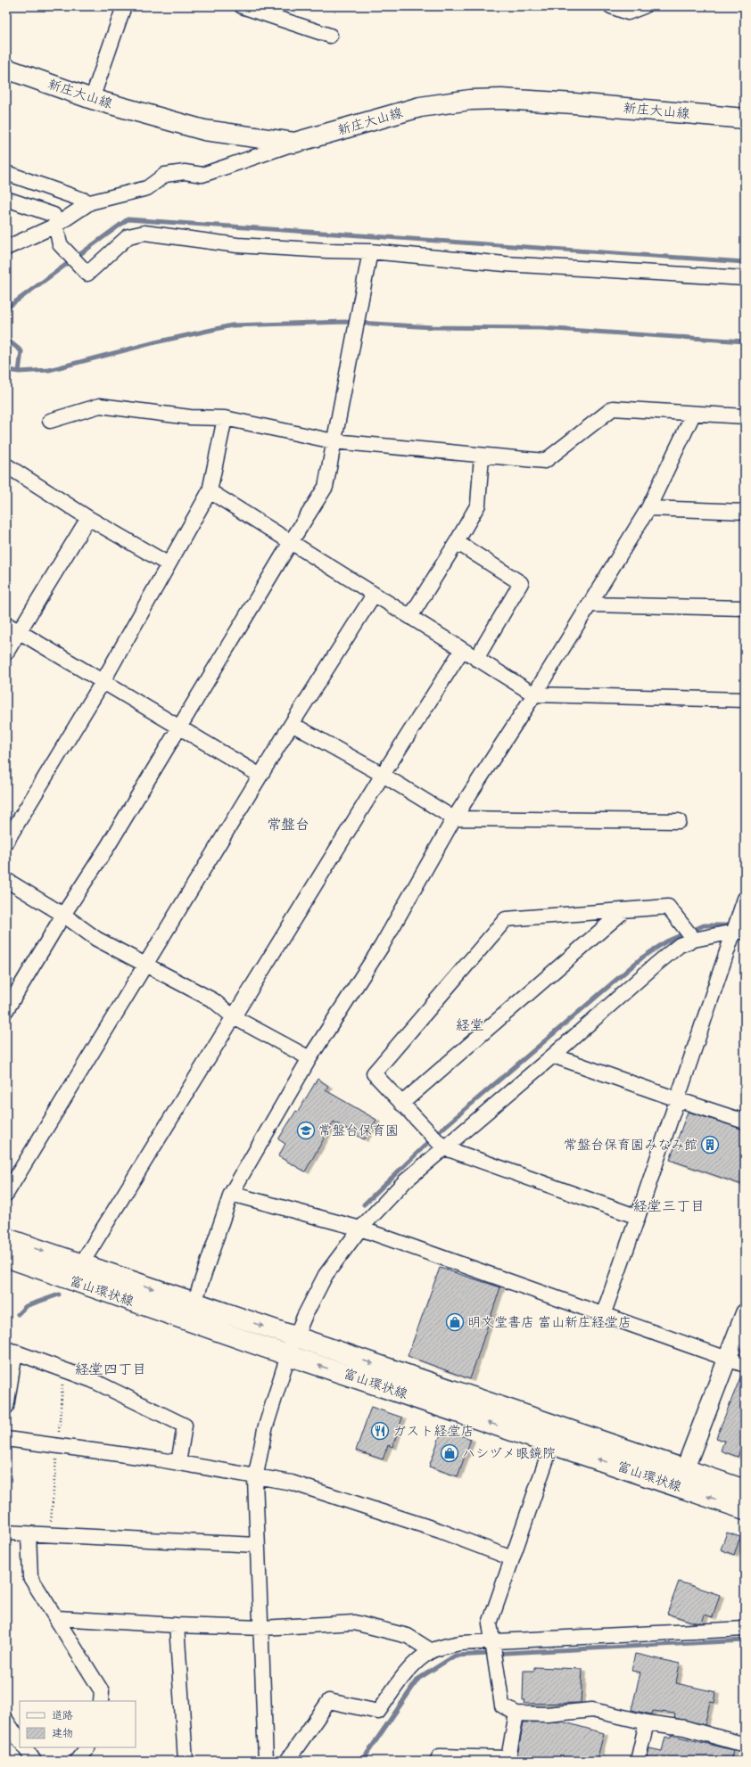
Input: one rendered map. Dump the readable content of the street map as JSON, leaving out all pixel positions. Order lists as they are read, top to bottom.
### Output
{
  "streets": {
    "main road": ["新庄大山線", "富山環状線"]
  },
  "districts": [
    "常盤台",
    "経堂",
    "経堂三丁目",
    "経堂四丁目"
  ],
  "places": {
    "school or university": ["常盤台保育園"],
    "building": ["常盤台保育園みなみ館"],
    "shop": ["明文堂書店 富山新庄経堂店", "ハシヅメ眼鏡院"],
    "restaurant": ["ガスト経堂店"]
  },
  "legend": ["道路", "建物"]
}
